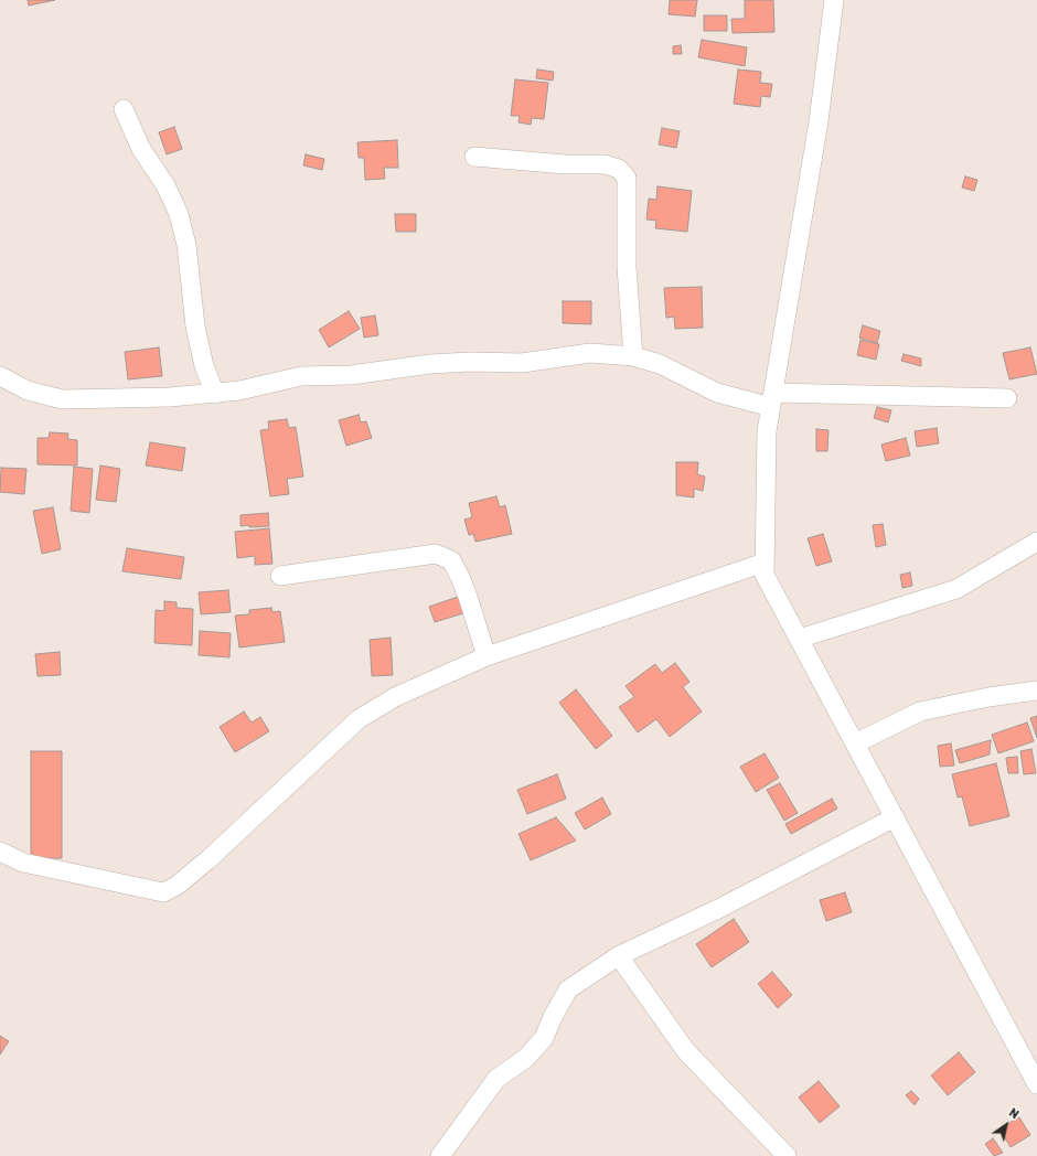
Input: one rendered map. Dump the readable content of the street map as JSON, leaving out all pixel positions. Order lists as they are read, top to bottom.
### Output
{
  "north": "top right"
}
